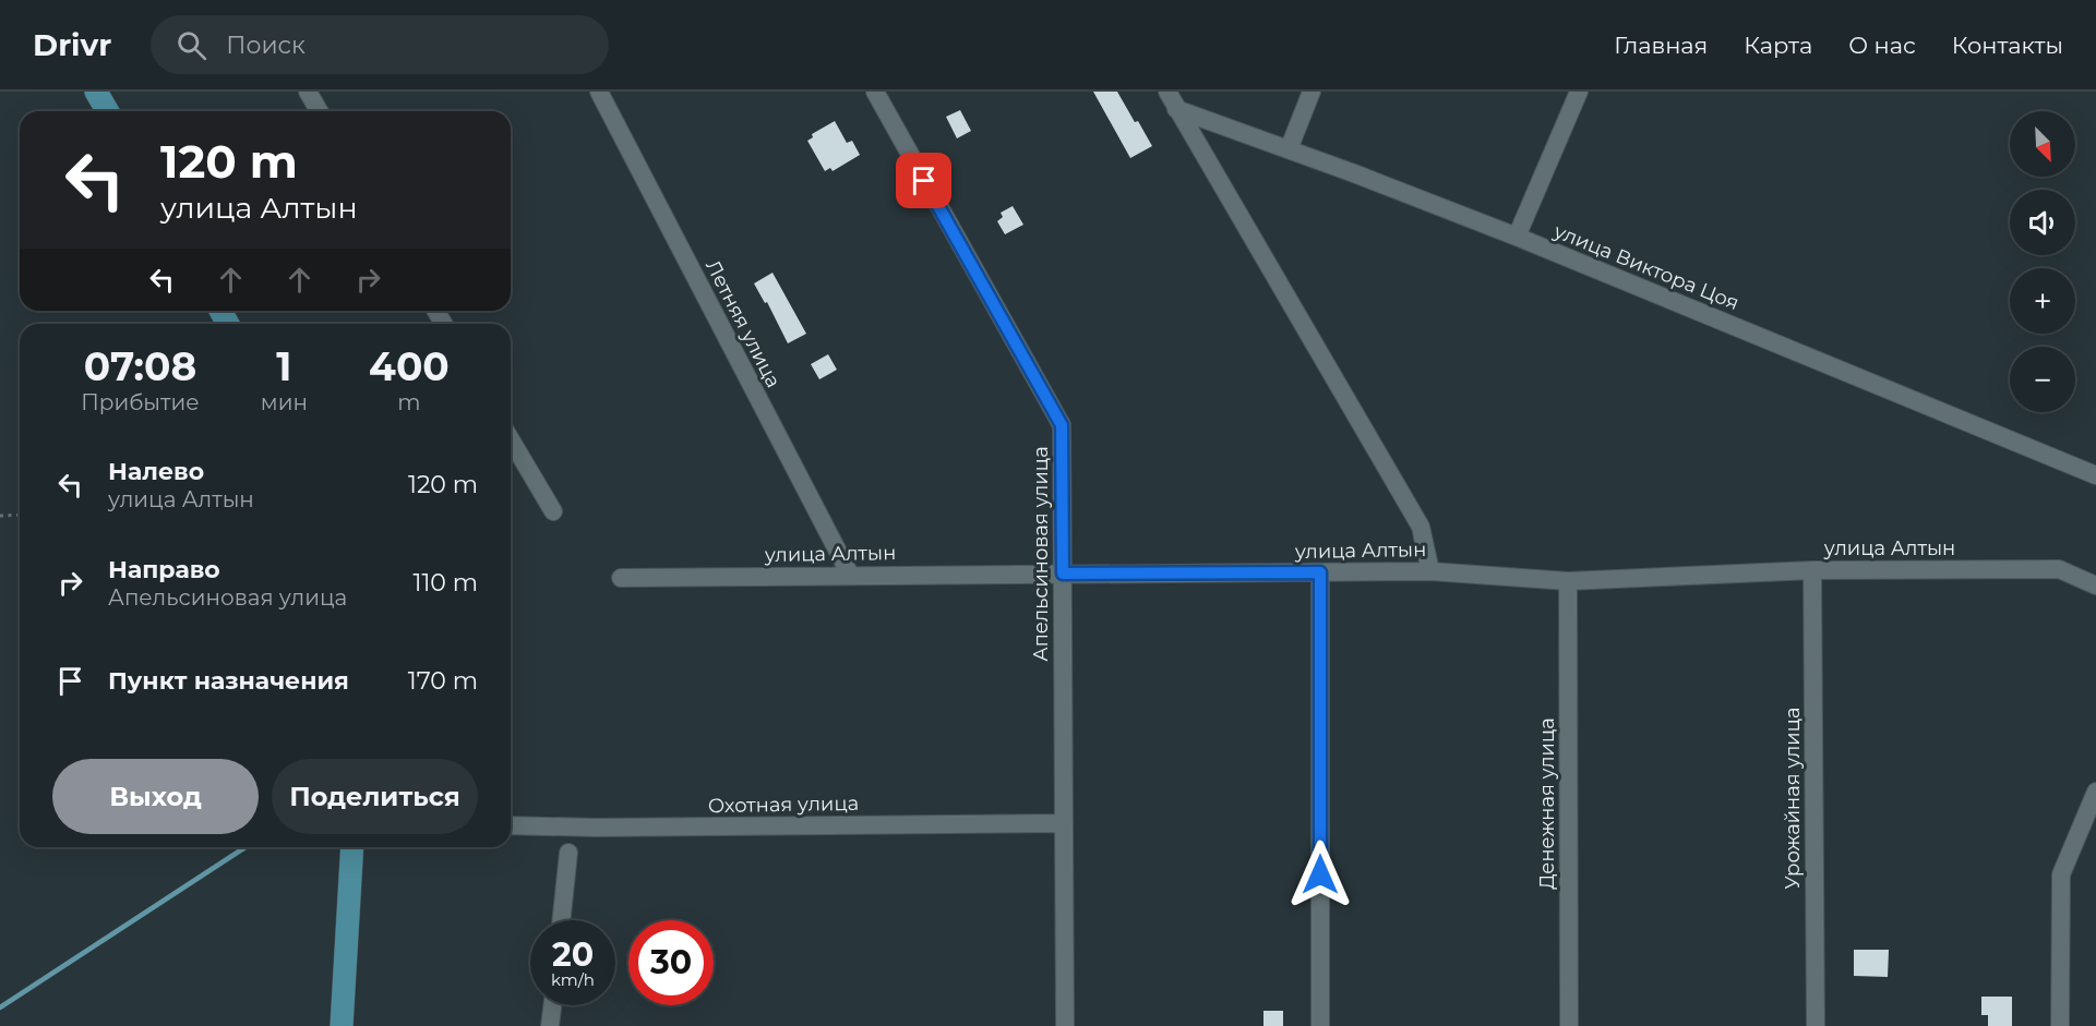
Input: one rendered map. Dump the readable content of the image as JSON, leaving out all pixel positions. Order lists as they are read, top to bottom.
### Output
{
  "streets": {
    "street": [
      "улица Виктора Цоя",
      "Летняя улица",
      "улица Алтын",
      "Апельсиновая улица",
      "Урожайная улица",
      "Денежная улица",
      "Охотная улица"
    ]
  },
  "crossings": [
    ["Летняя улица", "улица Алтын"],
    ["улица Алтын", "Апельсиновая улица"],
    ["улица Алтын", "Урожайная улица"],
    ["улица Алтын", "Денежная улица"],
    ["Апельсиновая улица", "Охотная улица"]
  ],
  "north": "bottom right",
  "page": {
    "header": "Drivr",
    "search": "Поиск",
    "nav": [
      "Главная",
      "Карта",
      "О нас",
      "Контакты"
    ],
    "map_buttons": ["+", "−"],
    "turn": ["120 m", "улица Алтын"],
    "eta": [
      "07:08",
      "Прибытие",
      "1",
      "мин",
      "400",
      "m"
    ],
    "list": [
      {
        "name": "Налево",
        "note": "улица Алтын",
        "value": "120 m"
      },
      {
        "name": "Направо",
        "note": "Апельсиновая улица",
        "value": "110 m"
      },
      {
        "name": "Пункт назначения",
        "value": "170 m"
      }
    ],
    "buttons": ["Выход", "Поделиться"],
    "speed": "20 km/h",
    "limit": "30"
  }
}
